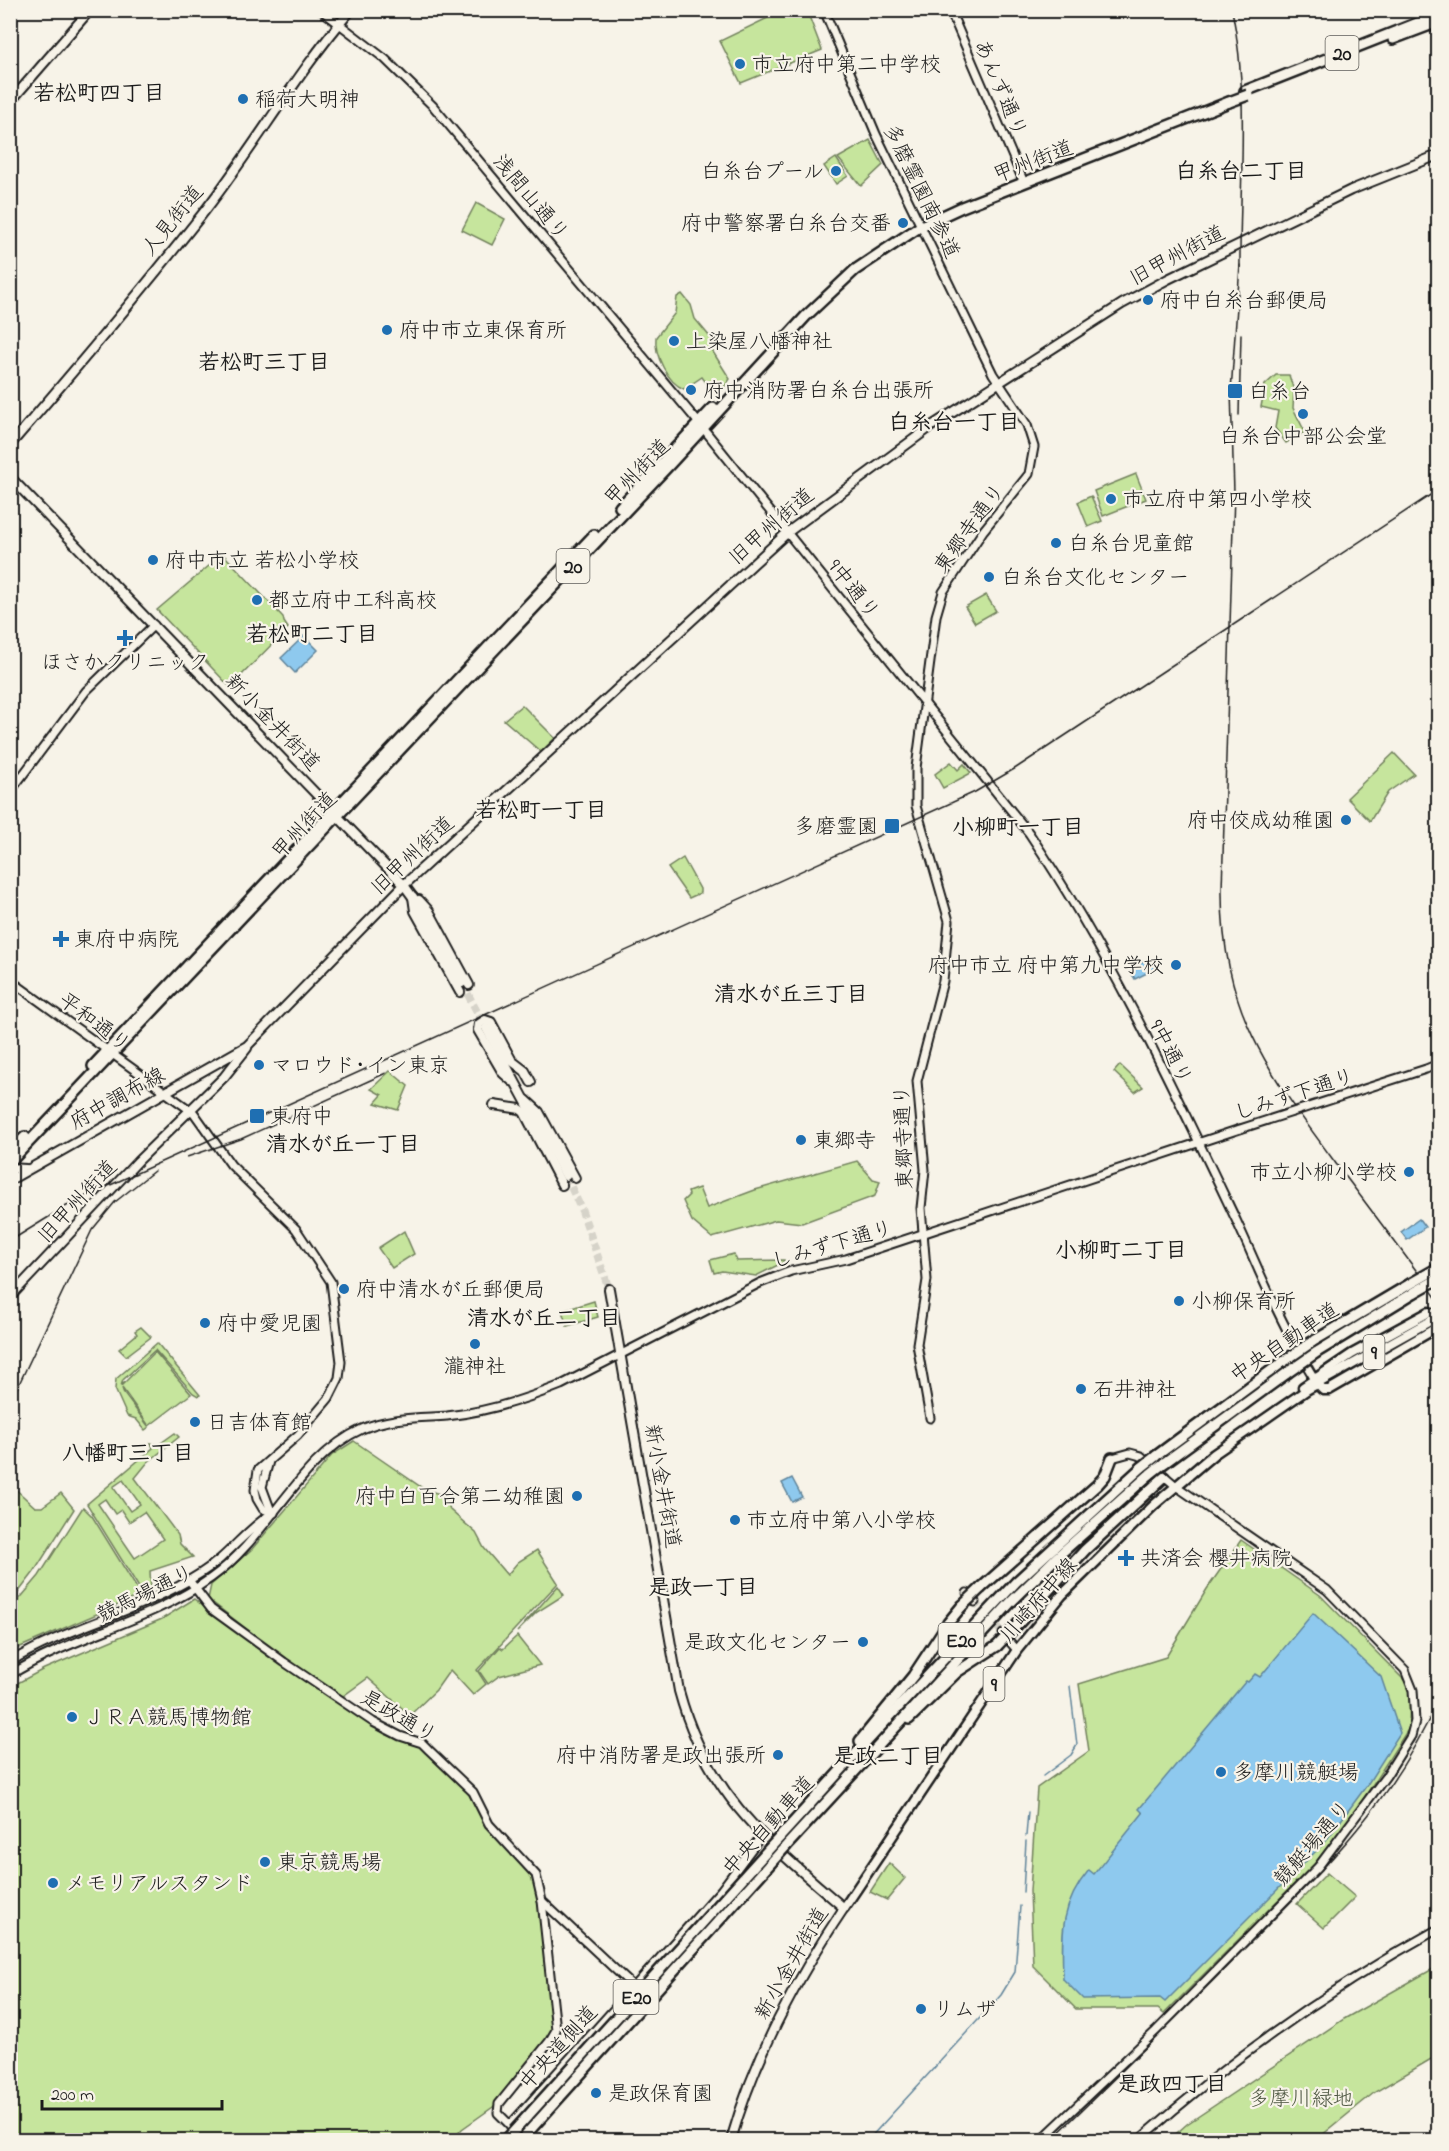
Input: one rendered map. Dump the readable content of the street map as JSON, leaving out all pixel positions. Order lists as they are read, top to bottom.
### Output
{
  "streets": {
    "highway": [
      "20",
      "甲州街道",
      "中央自動車道",
      "E20"
    ],
    "main road": [
      "人見街道",
      "旧甲州街道",
      "新小金井街道",
      "府中調布線",
      "9",
      "川崎府中線"
    ],
    "street": [
      "あんず通り",
      "多磨霊園南参道",
      "浅間山通り",
      "東郷寺通り",
      "9中通り",
      "平和通り",
      "しみず下通り",
      "競馬場通り",
      "是政通り",
      "競艇場通り",
      "中央道側道"
    ]
  },
  "crossings": [
    ["あんず通り", "甲州街道"],
    ["甲州街道", "多磨霊園南参道"],
    ["甲州街道", "浅間山通り"],
    ["甲州街道", "9中通り"],
    ["甲州街道", "新小金井街道"],
    ["甲州街道", "平和通り"],
    ["多磨霊園南参道", "旧甲州街道"],
    ["多磨霊園南参道", "東郷寺通り"],
    ["浅間山通り", "人見街道"],
    ["浅間山通り", "9中通り"],
    ["旧甲州街道", "東郷寺通り"],
    ["旧甲州街道", "9中通り"],
    ["旧甲州街道", "新小金井街道"],
    ["旧甲州街道", "平和通り"],
    ["旧甲州街道", "府中調布線"],
    ["東郷寺通り", "9中通り"],
    ["東郷寺通り", "しみず下通り"],
    ["9中通り", "しみず下通り"],
    ["新小金井街道", "しみず下通り"],
    ["新小金井街道", "川崎府中線"],
    ["新小金井街道", "中央道側道"],
    ["平和通り", "府中調布線"],
    ["しみず下通り", "競馬場通り"],
    ["9", "川崎府中線"],
    ["競馬場通り", "是政通り"],
    ["川崎府中線", "競艇場通り"],
    ["是政通り", "中央道側道"]
  ],
  "districts": [
    "若松町四丁目",
    "白糸台二丁目",
    "若松町三丁目",
    "白糸台一丁目",
    "若松町二丁目",
    "若松町一丁目",
    "小柳町一丁目",
    "清水が丘三丁目",
    "清水が丘一丁目",
    "小柳町二丁目",
    "清水が丘二丁目",
    "八幡町三丁目",
    "是政一丁目",
    "是政二丁目",
    "是政四丁目"
  ],
  "parks": ["多摩川緑地"],
  "places": {
    "other": [
      "市立府中第二中学校",
      "稲荷大明神",
      "白糸台プール",
      "府中警察署白糸台交番",
      "府中白糸台郵便局",
      "府中市立東保育所",
      "上染屋八幡神社",
      "府中消防署白糸台出張所",
      "白糸台中部公会堂",
      "市立府中第四小学校",
      "白糸台児童館",
      "府中市立 若松小学校",
      "白糸台文化センター",
      "都立府中工科高校",
      "府中佼成幼稚園",
      "府中市立 府中第九中学校",
      "マロウド･イン東京",
      "東郷寺",
      "市立小柳小学校",
      "府中清水が丘郵便局",
      "小柳保育所",
      "府中愛児園",
      "瀧神社",
      "石井神社",
      "日吉体育館",
      "府中白百合第二幼稚園",
      "市立府中第八小学校",
      "是政文化センター",
      "ＪＲＡ競馬博物館",
      "府中消防署是政出張所",
      "多摩川競艇場",
      "東京競馬場",
      "メモリアルスタンド",
      "リムザ",
      "是政保育園"
    ],
    "transit": ["白糸台", "多磨霊園", "東府中"],
    "health": ["ほさかクリニック", "東府中病院", "共済会 櫻井病院"]
  },
  "scale_bar": "200 m"
}
